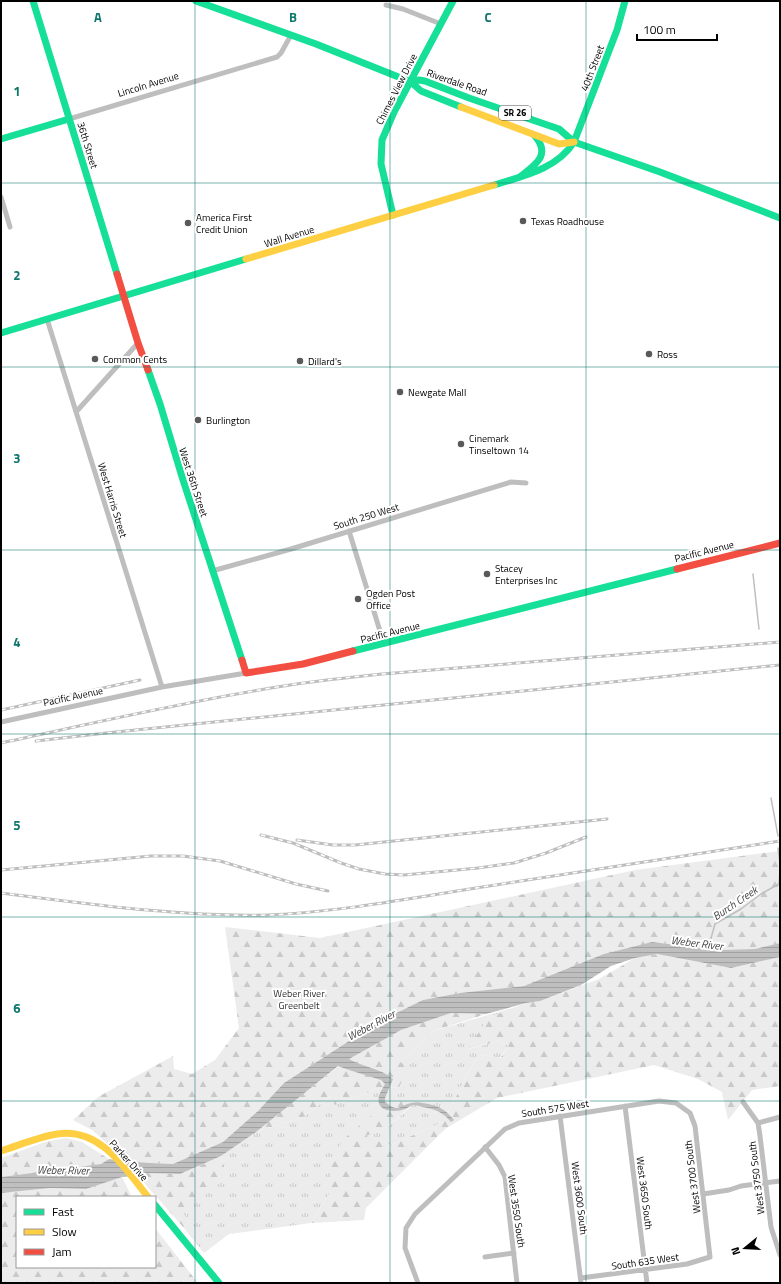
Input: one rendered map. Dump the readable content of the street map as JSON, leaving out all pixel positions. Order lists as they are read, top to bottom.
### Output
{
  "streets": {
    "main road": [
      "40th Street",
      "Riverdale Road",
      "Lincoln Avenue",
      "Chimes View Drive",
      "SR 26",
      "36th Street",
      "Wall Avenue",
      "West 36th Street",
      "Pacific Avenue",
      "Parker Drive"
    ],
    "street": [
      "West Harris Street",
      "South 250 West",
      "South 575 West",
      "West 3700 South",
      "West 3750 South",
      "West 3650 South",
      "West 3600 South",
      "West 3550 South",
      "South 635 West"
    ]
  },
  "crossings": [
    ["40th Street", "Riverdale Road"],
    ["40th Street", "SR 26"],
    ["40th Street", "Wall Avenue"],
    ["Riverdale Road", "Lincoln Avenue"],
    ["Riverdale Road", "Chimes View Drive"],
    ["Riverdale Road", "SR 26"],
    ["Riverdale Road", "Wall Avenue"],
    ["Lincoln Avenue", "36th Street"],
    ["Chimes View Drive", "Wall Avenue"],
    ["SR 26", "Wall Avenue"],
    ["36th Street", "Wall Avenue"],
    ["36th Street", "West 36th Street"],
    ["Wall Avenue", "West 36th Street"],
    ["Wall Avenue", "West Harris Street"],
    ["West 36th Street", "South 250 West"],
    ["West 36th Street", "Pacific Avenue"],
    ["West Harris Street", "Pacific Avenue"],
    ["South 575 West", "West 3700 South"],
    ["South 575 West", "West 3650 South"],
    ["South 575 West", "West 3600 South"],
    ["South 575 West", "West 3550 South"],
    ["West 3700 South", "South 635 West"],
    ["West 3650 South", "South 635 West"],
    ["West 3600 South", "South 635 West"]
  ],
  "water": ["Burch Creek", "Weber River"],
  "parks": ["Weber River Greenbelt"],
  "places": [
    "Texas Roadhouse",
    "America First Credit Union",
    "Ross",
    "Common Cents",
    "Dillard's",
    "Newgate Mall",
    "Burlington",
    "Cinemark Tinseltown 14",
    "Stacey Enterprises Inc",
    "Ogden Post Office"
  ],
  "legend": ["Fast", "Slow", "Jam"],
  "scale_bar": "100 m",
  "north": "left",
  "grid": {
    "columns": ["A", "B", "C"],
    "rows": [
      "1",
      "2",
      "3",
      "4",
      "5",
      "6"
    ]
  }
}
